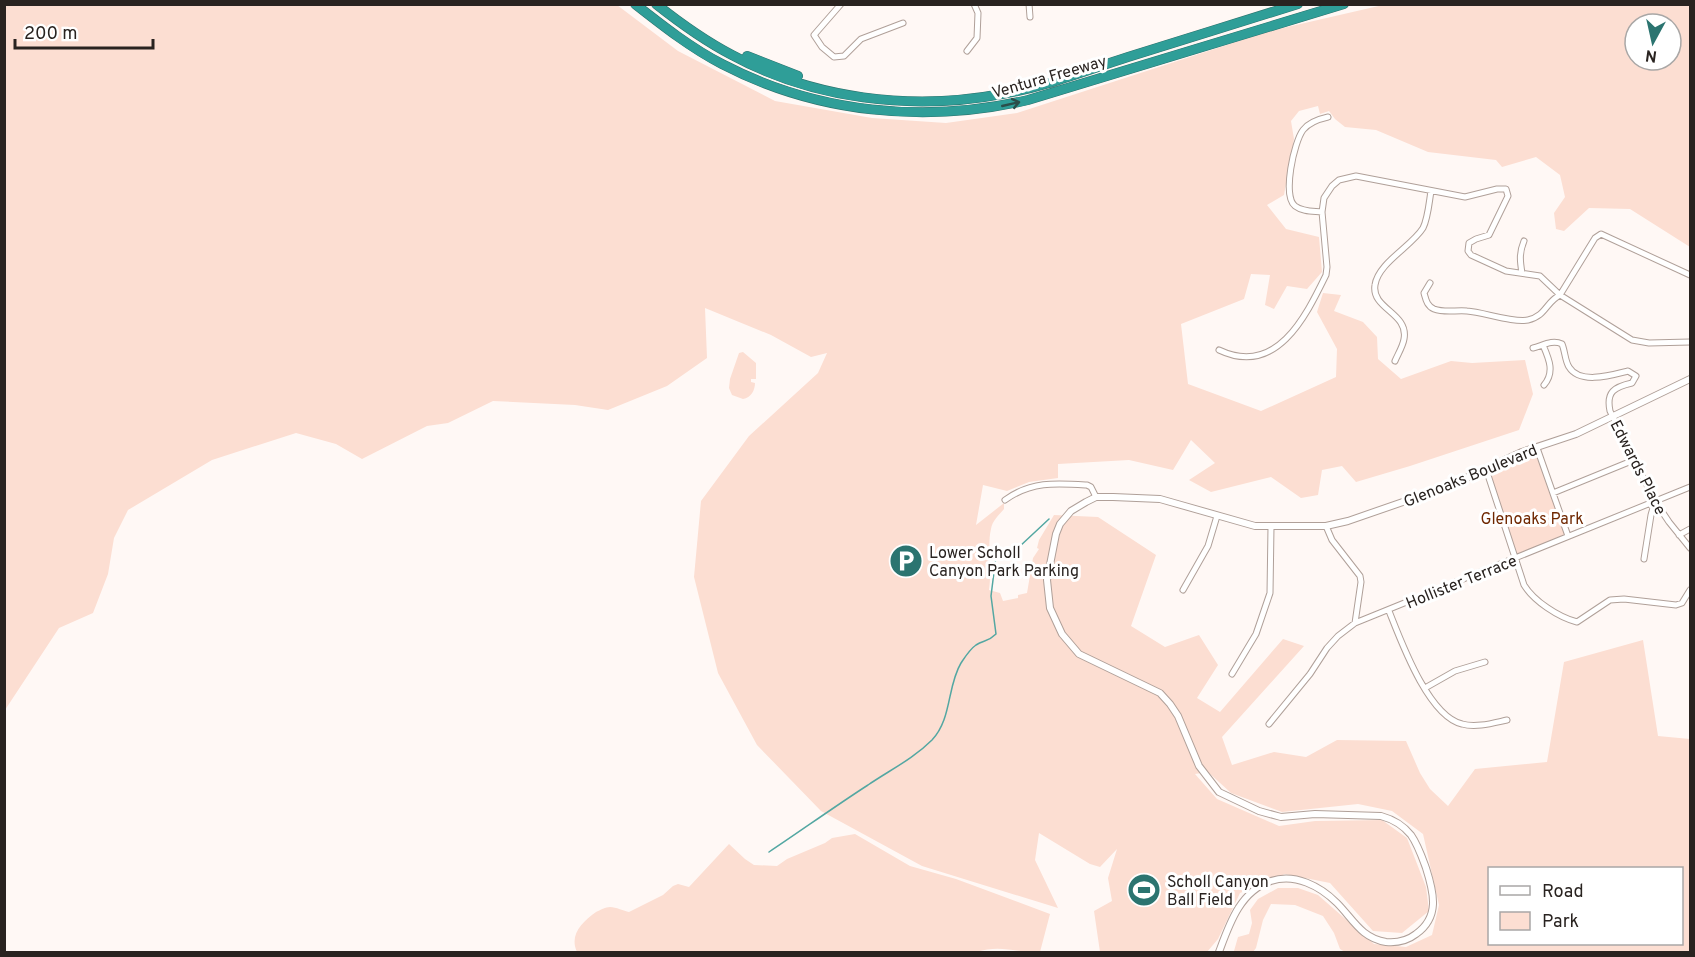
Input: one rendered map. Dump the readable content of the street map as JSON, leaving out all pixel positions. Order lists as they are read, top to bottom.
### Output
{
  "streets": {
    "highway": ["Ventura Freeway"],
    "street": ["Edwards Place", "Glenoaks Boulevard", "Hollister Terrace"]
  },
  "crossings": [
    ["Edwards Place", "Glenoaks Boulevard"],
    ["Edwards Place", "Hollister Terrace"]
  ],
  "parks": ["Glenoaks Park"],
  "places": {
    "parking": ["Lower Scholl Canyon Park Parking"],
    "sports": ["Scholl Canyon Ball Field"]
  },
  "legend": ["Road", "Park"],
  "scale_bar": "200 m",
  "north": "bottom"
}
